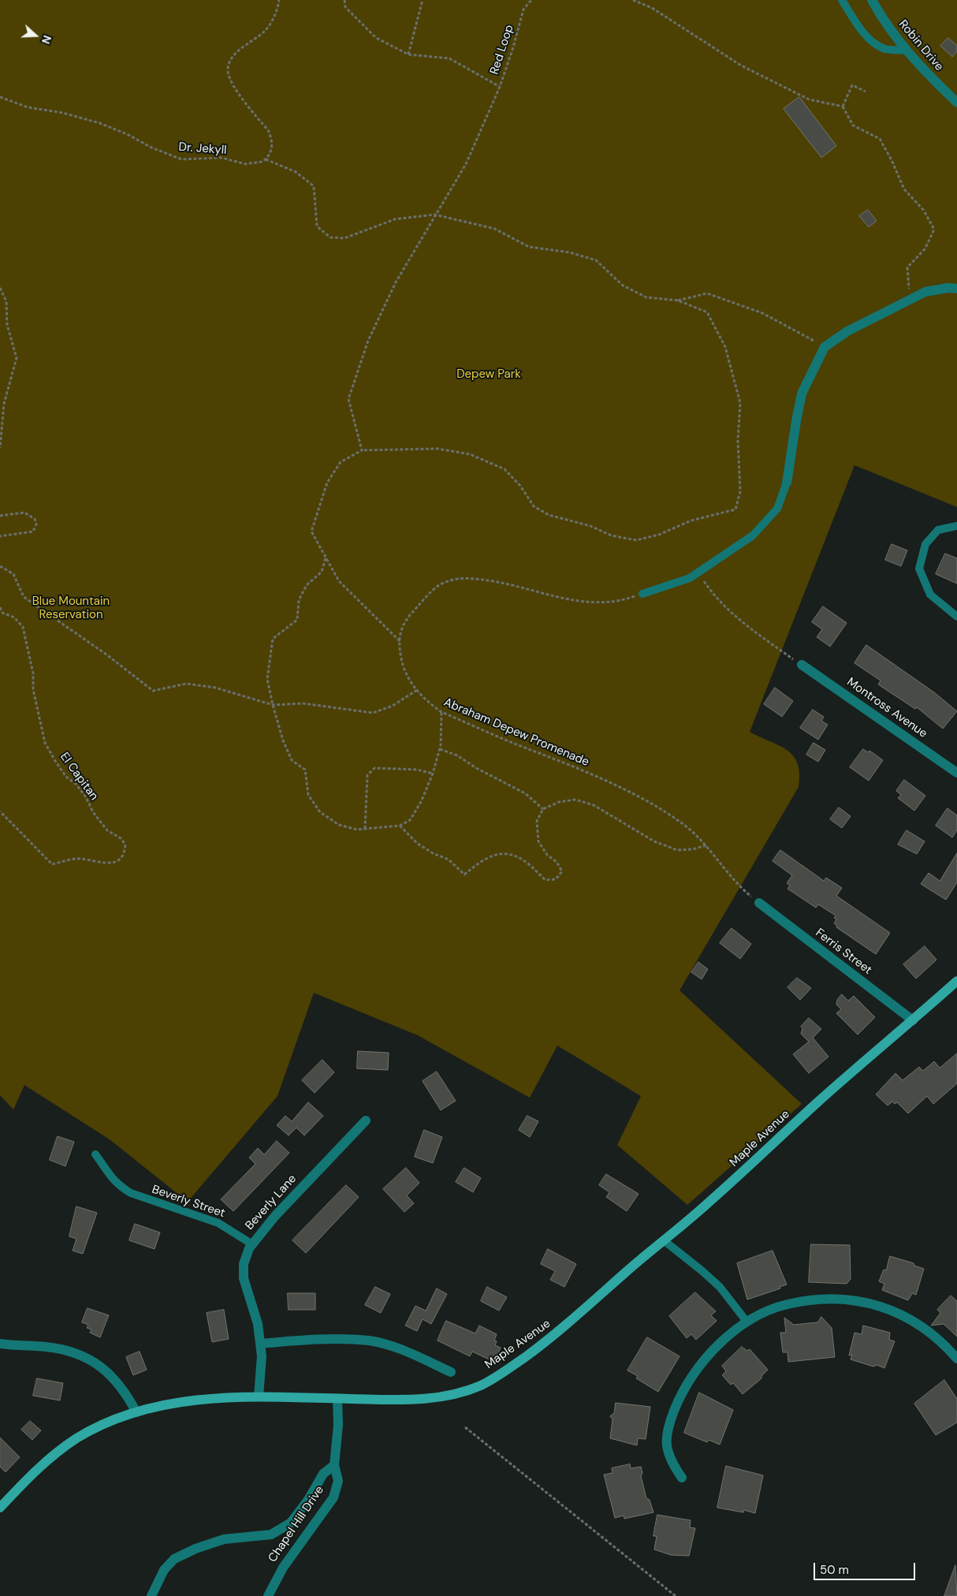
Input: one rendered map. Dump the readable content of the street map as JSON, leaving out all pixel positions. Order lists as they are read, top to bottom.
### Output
{
  "streets": {
    "street": [
      "Robin Drive",
      "Montross Avenue",
      "Ferris Street",
      "Maple Avenue",
      "Beverly Lane",
      "Chapel Hill Drive"
    ],
    "lane": ["Beverly Street"],
    "path": [
      "Red Loop",
      "Dr. Jekyll",
      "Abraham Depew Promenade",
      "El Capitan"
    ]
  },
  "crossings": [
    ["Abraham Depew Promenade", "Ferris Street"],
    ["Ferris Street", "Maple Avenue"],
    ["Maple Avenue", "Beverly Lane"],
    ["Maple Avenue", "Chapel Hill Drive"],
    ["Beverly Street", "Beverly Lane"]
  ],
  "parks": ["Depew Park", "Blue Mountain Reservation"],
  "scale_bar": "50 m",
  "north": "right"
}
